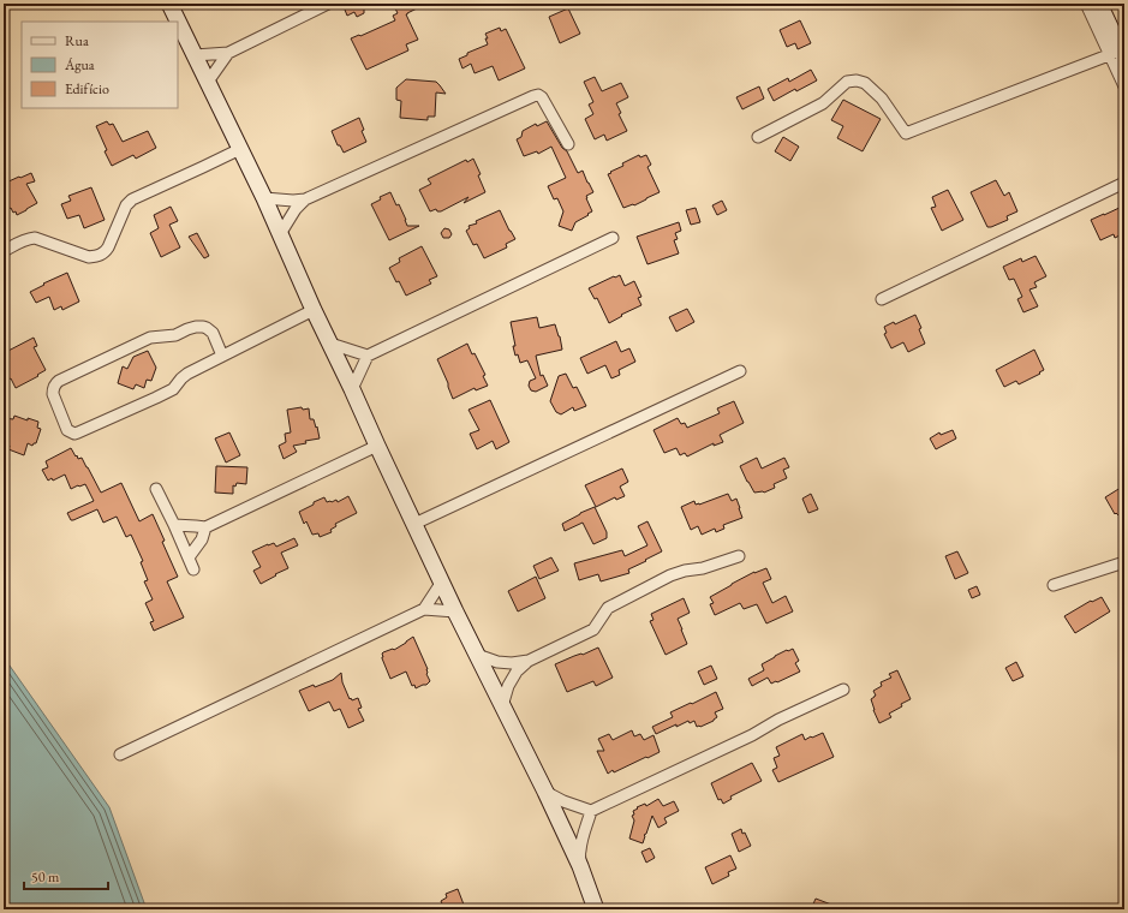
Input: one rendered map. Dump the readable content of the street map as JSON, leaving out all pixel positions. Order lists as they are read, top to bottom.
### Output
{
  "legend": ["Rua", "Água", "Edifício"],
  "scale_bar": "50 m"
}
